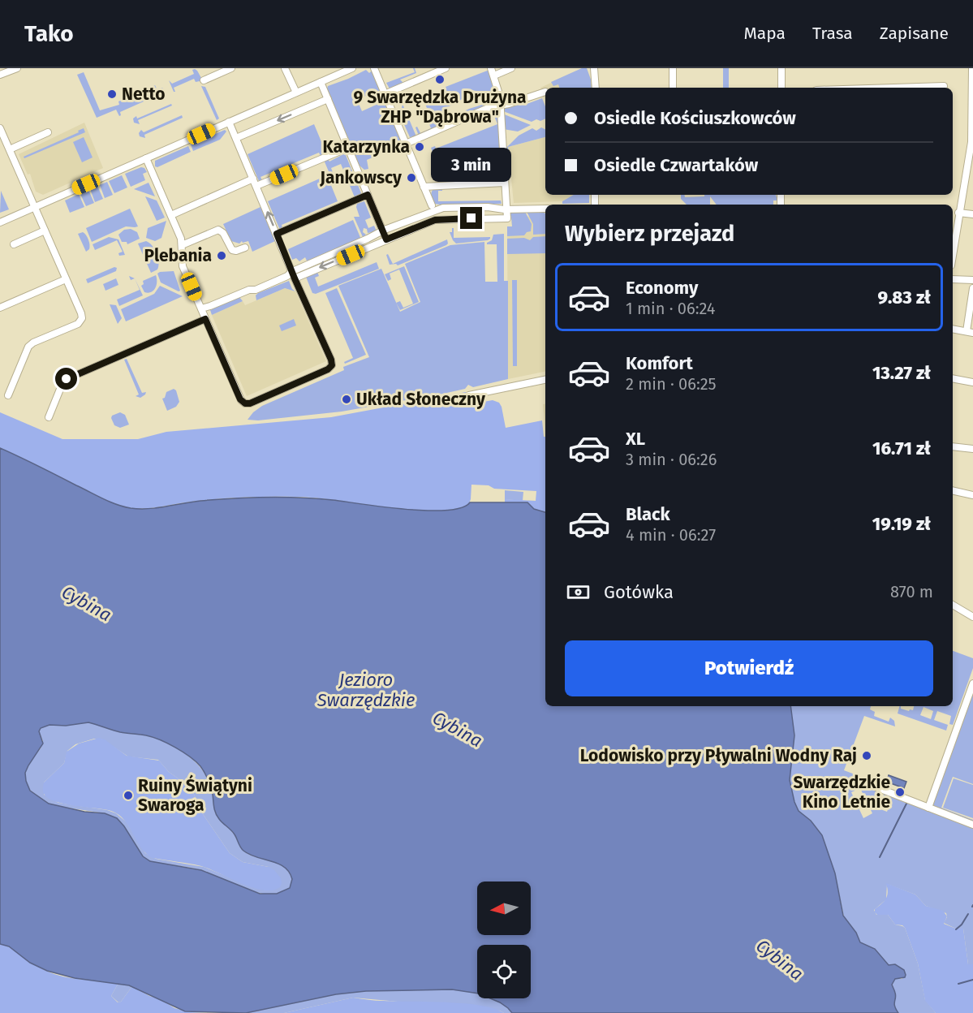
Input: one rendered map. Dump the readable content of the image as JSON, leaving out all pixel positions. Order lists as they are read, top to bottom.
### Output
{
  "water": ["Cybina", "Jezioro Swarzędzkie"],
  "places": [
    "9 Swarzędzka Drużyna ZHP \"Dąbrowa\"",
    "Netto",
    "Katarzynka",
    "Jankowscy",
    "Plebania",
    "Układ Słoneczny",
    "Lodowisko przy Pływalni Wodny Raj",
    "Swarzędzkie Kino Letnie",
    "Ruiny Świątyni Swaroga"
  ],
  "north": "left",
  "page": {
    "header": "Tako",
    "nav": ["Mapa", "Trasa", "Zapisane"],
    "banner": ["Osiedle Kościuszkowców", "Osiedle Czwartaków"],
    "bubble": "3 min",
    "heading": "Wybierz przejazd",
    "list": [
      {
        "name": "Economy",
        "note": "1 min · 06:24",
        "value": "9.83 zł"
      },
      {
        "name": "Komfort",
        "note": "2 min · 06:25",
        "value": "13.27 zł"
      },
      {
        "name": "XL",
        "note": "3 min · 06:26",
        "value": "16.71 zł"
      },
      {
        "name": "Black",
        "note": "4 min · 06:27",
        "value": "19.19 zł"
      }
    ],
    "pay": ["Gotówka", "870 m"],
    "buttons": "Potwierdź"
  }
}
